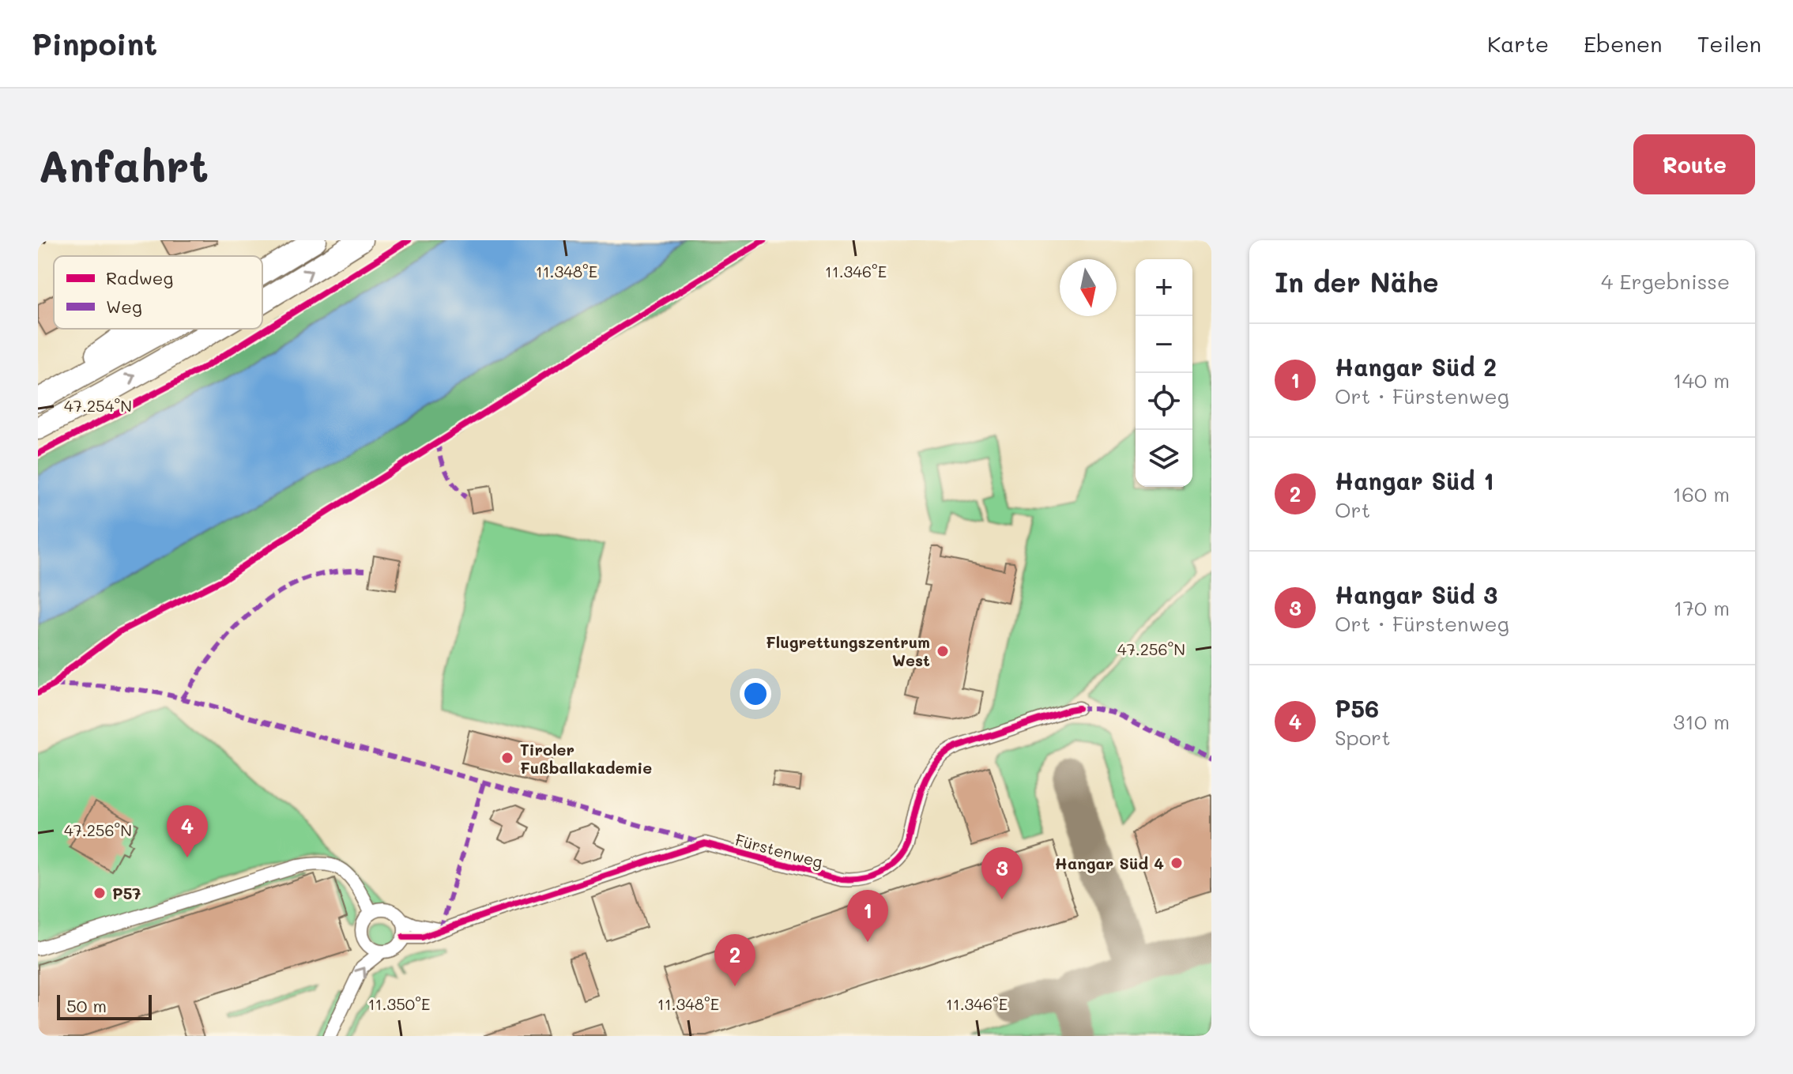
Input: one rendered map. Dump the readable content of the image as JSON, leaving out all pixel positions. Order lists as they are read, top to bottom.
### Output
{
  "streets": {
    "street": ["Fürstenweg"]
  },
  "places": [
    "Flugrettungszentrum West",
    "Tiroler Fußballakademie",
    "Hangar Süd 4",
    "P57"
  ],
  "legend": ["Radweg", "Weg"],
  "scale_bar": "50 m",
  "north": "bottom",
  "page": {
    "header": "Pinpoint",
    "nav": ["Karte", "Ebenen", "Teilen"],
    "buttons": "Route",
    "title": "Anfahrt",
    "heading": ["In der Nähe", "4 Ergebnisse"],
    "map_buttons": ["+", "−"],
    "list": [
      {
        "mark": "1",
        "name": "Hangar Süd 2",
        "note": "Ort · Fürstenweg",
        "value": "140 m"
      },
      {
        "mark": "2",
        "name": "Hangar Süd 1",
        "note": "Ort",
        "value": "160 m"
      },
      {
        "mark": "3",
        "name": "Hangar Süd 3",
        "note": "Ort · Fürstenweg",
        "value": "170 m"
      },
      {
        "mark": "4",
        "name": "P56",
        "note": "Sport",
        "value": "310 m"
      }
    ],
    "pins": [
      "4",
      "3",
      "1",
      "2"
    ],
    "scale": "50 m"
  },
  "coordinates": [
    "11.346°E",
    "11.348°E",
    "47.254°N",
    "47.256°N",
    "11.350°E"
  ]
}
